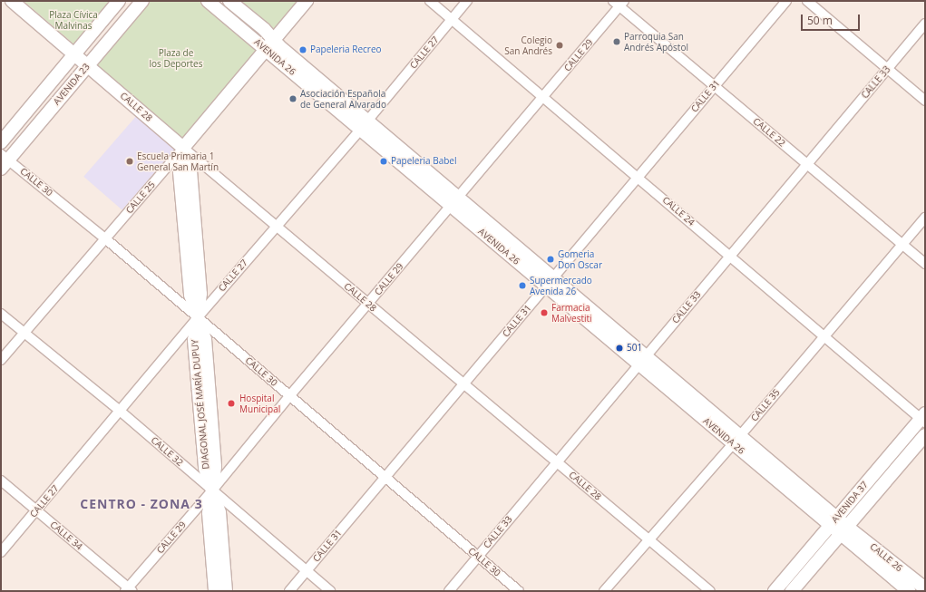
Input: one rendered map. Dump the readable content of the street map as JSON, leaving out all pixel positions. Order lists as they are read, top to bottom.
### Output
{
  "streets": {
    "main road": [
      "AVENIDA 26",
      "AVENIDA 23",
      "CALLE 28",
      "CALLE 25",
      "DIAGONAL JOSÉ MARÍA DUPUY",
      "AVENIDA 37",
      "CALLE 26"
    ],
    "street": [
      "CALLE 27",
      "CALLE 29",
      "CALLE 33",
      "CALLE 31",
      "CALLE 22",
      "CALLE 30",
      "CALLE 24",
      "CALLE 35",
      "CALLE 32",
      "CALLE 34"
    ]
  },
  "crossings": [
    ["CALLE 27", "AVENIDA 26"],
    ["CALLE 27", "CALLE 28"],
    ["CALLE 27", "CALLE 30"],
    ["CALLE 27", "CALLE 24"],
    ["CALLE 27", "DIAGONAL JOSÉ MARÍA DUPUY"],
    ["CALLE 27", "CALLE 32"],
    ["CALLE 27", "CALLE 34"],
    ["CALLE 29", "AVENIDA 26"],
    ["CALLE 29", "CALLE 28"],
    ["CALLE 29", "CALLE 22"],
    ["CALLE 29", "CALLE 30"],
    ["CALLE 29", "CALLE 24"],
    ["CALLE 29", "DIAGONAL JOSÉ MARÍA DUPUY"],
    ["CALLE 29", "CALLE 32"],
    ["CALLE 29", "CALLE 34"],
    ["AVENIDA 26", "CALLE 33"],
    ["AVENIDA 26", "CALLE 31"],
    ["AVENIDA 26", "CALLE 25"],
    ["AVENIDA 26", "CALLE 35"],
    ["AVENIDA 26", "AVENIDA 37"],
    ["AVENIDA 26", "CALLE 26"],
    ["CALLE 33", "CALLE 28"],
    ["CALLE 33", "CALLE 22"],
    ["CALLE 33", "CALLE 30"],
    ["CALLE 33", "CALLE 24"],
    ["AVENIDA 23", "CALLE 28"],
    ["AVENIDA 23", "CALLE 30"],
    ["CALLE 31", "CALLE 28"],
    ["CALLE 31", "CALLE 22"],
    ["CALLE 31", "CALLE 30"],
    ["CALLE 31", "CALLE 24"],
    ["CALLE 31", "CALLE 32"],
    ["CALLE 28", "CALLE 25"],
    ["CALLE 28", "DIAGONAL JOSÉ MARÍA DUPUY"],
    ["CALLE 28", "CALLE 35"],
    ["CALLE 22", "CALLE 35"],
    ["CALLE 30", "CALLE 25"],
    ["CALLE 30", "DIAGONAL JOSÉ MARÍA DUPUY"],
    ["CALLE 25", "DIAGONAL JOSÉ MARÍA DUPUY"],
    ["CALLE 25", "CALLE 32"],
    ["CALLE 24", "CALLE 35"],
    ["CALLE 24", "AVENIDA 37"],
    ["DIAGONAL JOSÉ MARÍA DUPUY", "CALLE 32"],
    ["AVENIDA 37", "CALLE 26"]
  ],
  "districts": ["CENTRO - ZONA 3"],
  "parks": ["Plaza Cívica Malvinas", "Plaza de los Deportes"],
  "places": [
    "Parroquia San Andrés Apóstol",
    "Colegio San Andrés",
    "Papeleria Recreo",
    "Asociación Española de General Alvarado",
    "Escuela Primaria 1 General San Martín",
    "Papeleria Babel",
    "Gomeria Don Oscar",
    "Supermercado Avenida 26",
    "Farmacia Malvestiti",
    "501",
    "Hospital Municipal"
  ],
  "scale_bar": "50 m"
}
